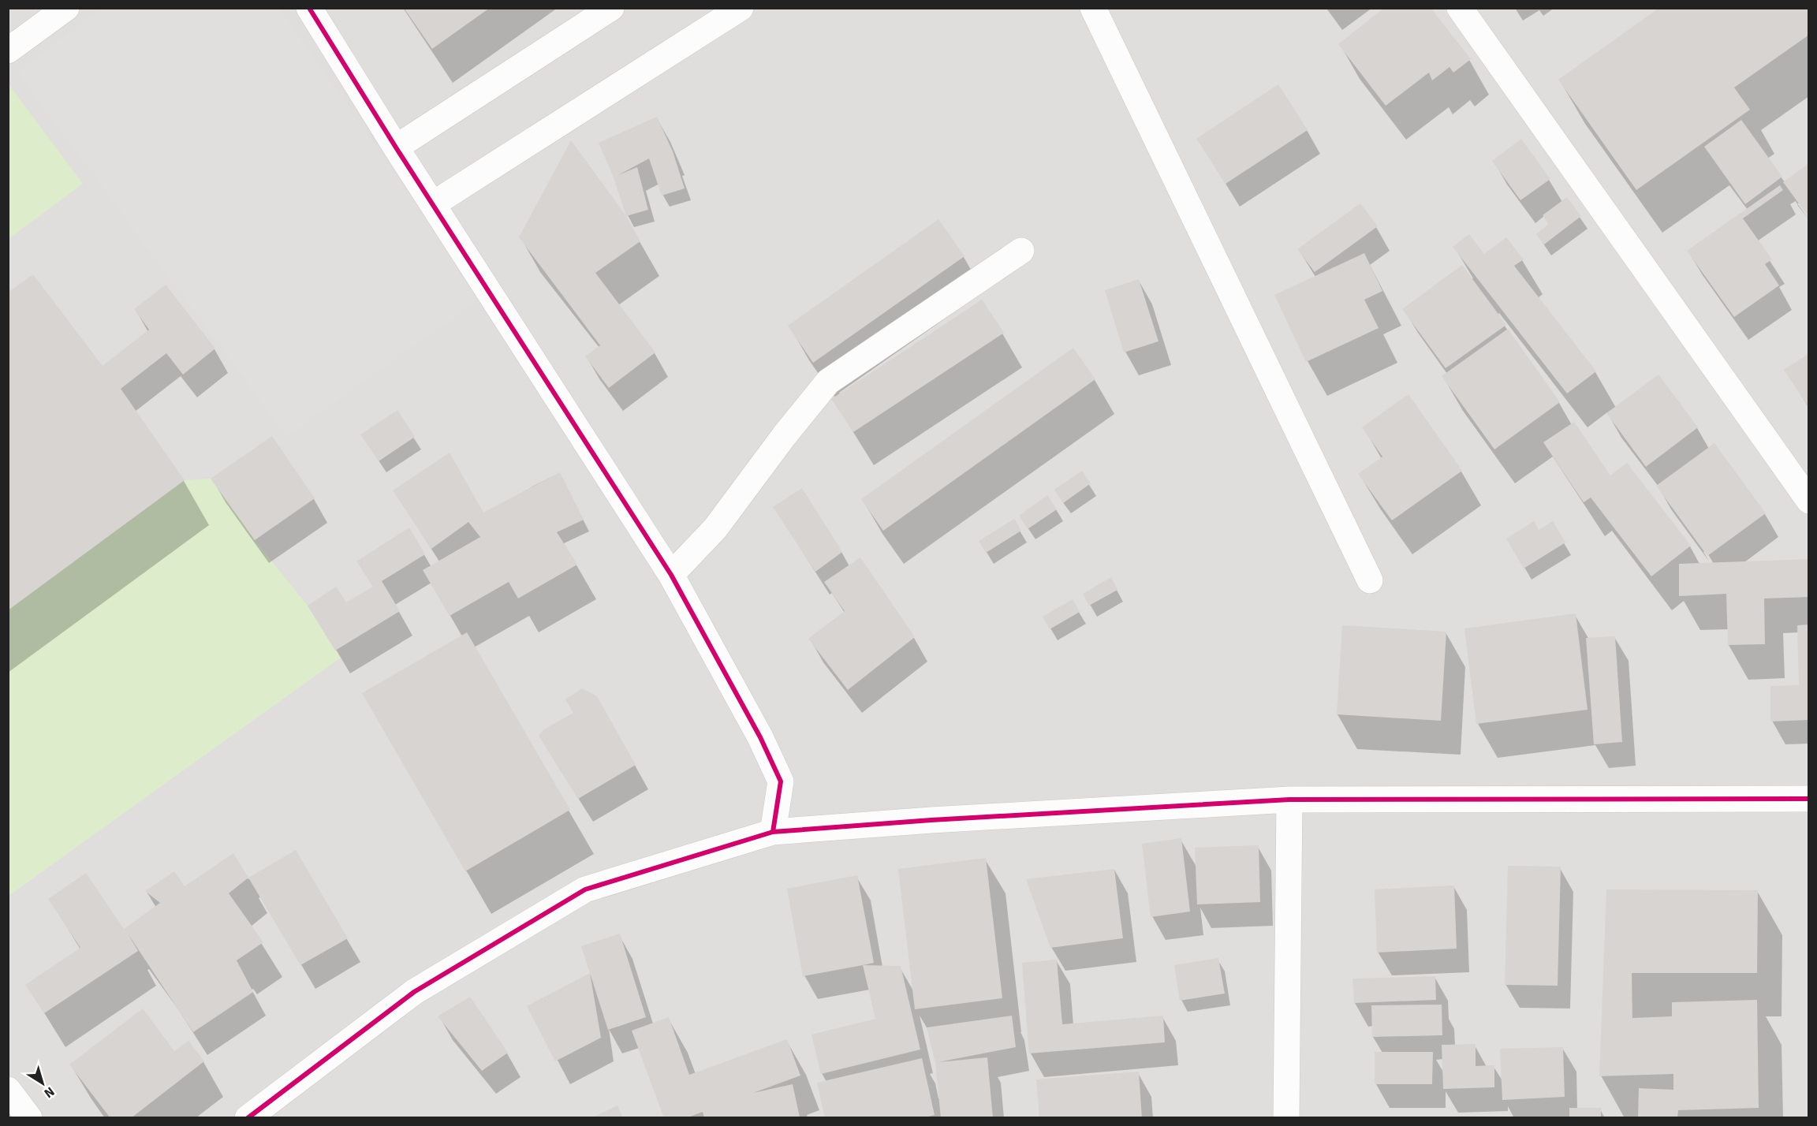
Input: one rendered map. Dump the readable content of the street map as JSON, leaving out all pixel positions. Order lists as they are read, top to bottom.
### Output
{
  "north": "bottom right"
}
